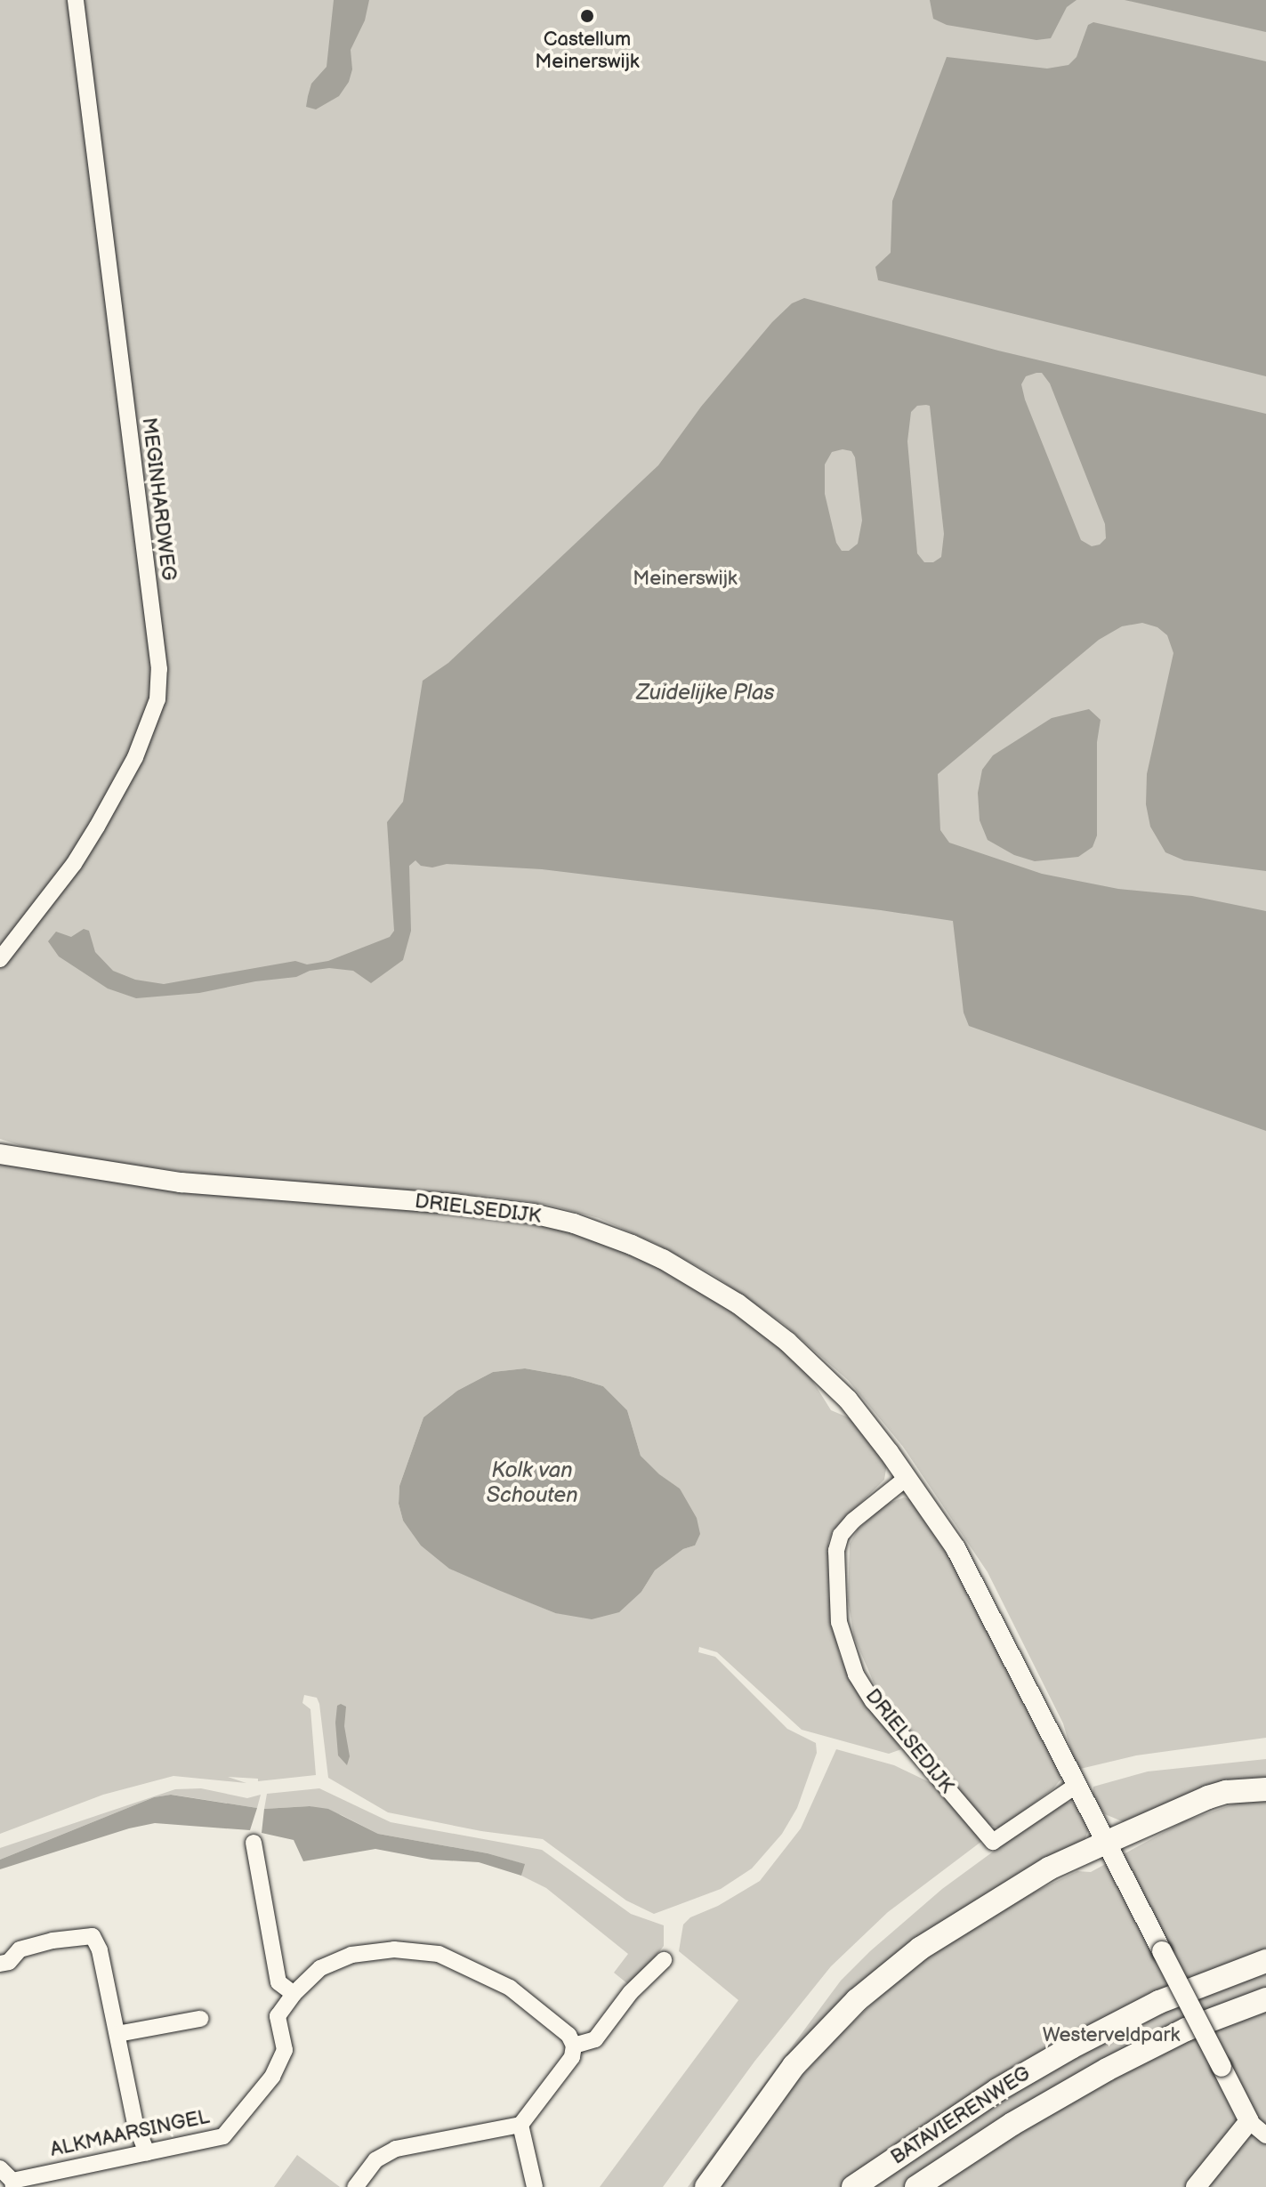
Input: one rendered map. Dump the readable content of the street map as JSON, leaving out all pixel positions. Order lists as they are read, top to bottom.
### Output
{
  "streets": {
    "main road": ["BATAVIERENWEG"],
    "street": ["MEGINHARDWEG", "DRIELSEDIJK", "ALKMAARSINGEL"]
  },
  "water": ["Zuidelijke Plas", "Kolk van Schouten"],
  "parks": ["Meinerswijk", "Westerveldpark"],
  "places": ["Castellum Meinerswijk"]
}
